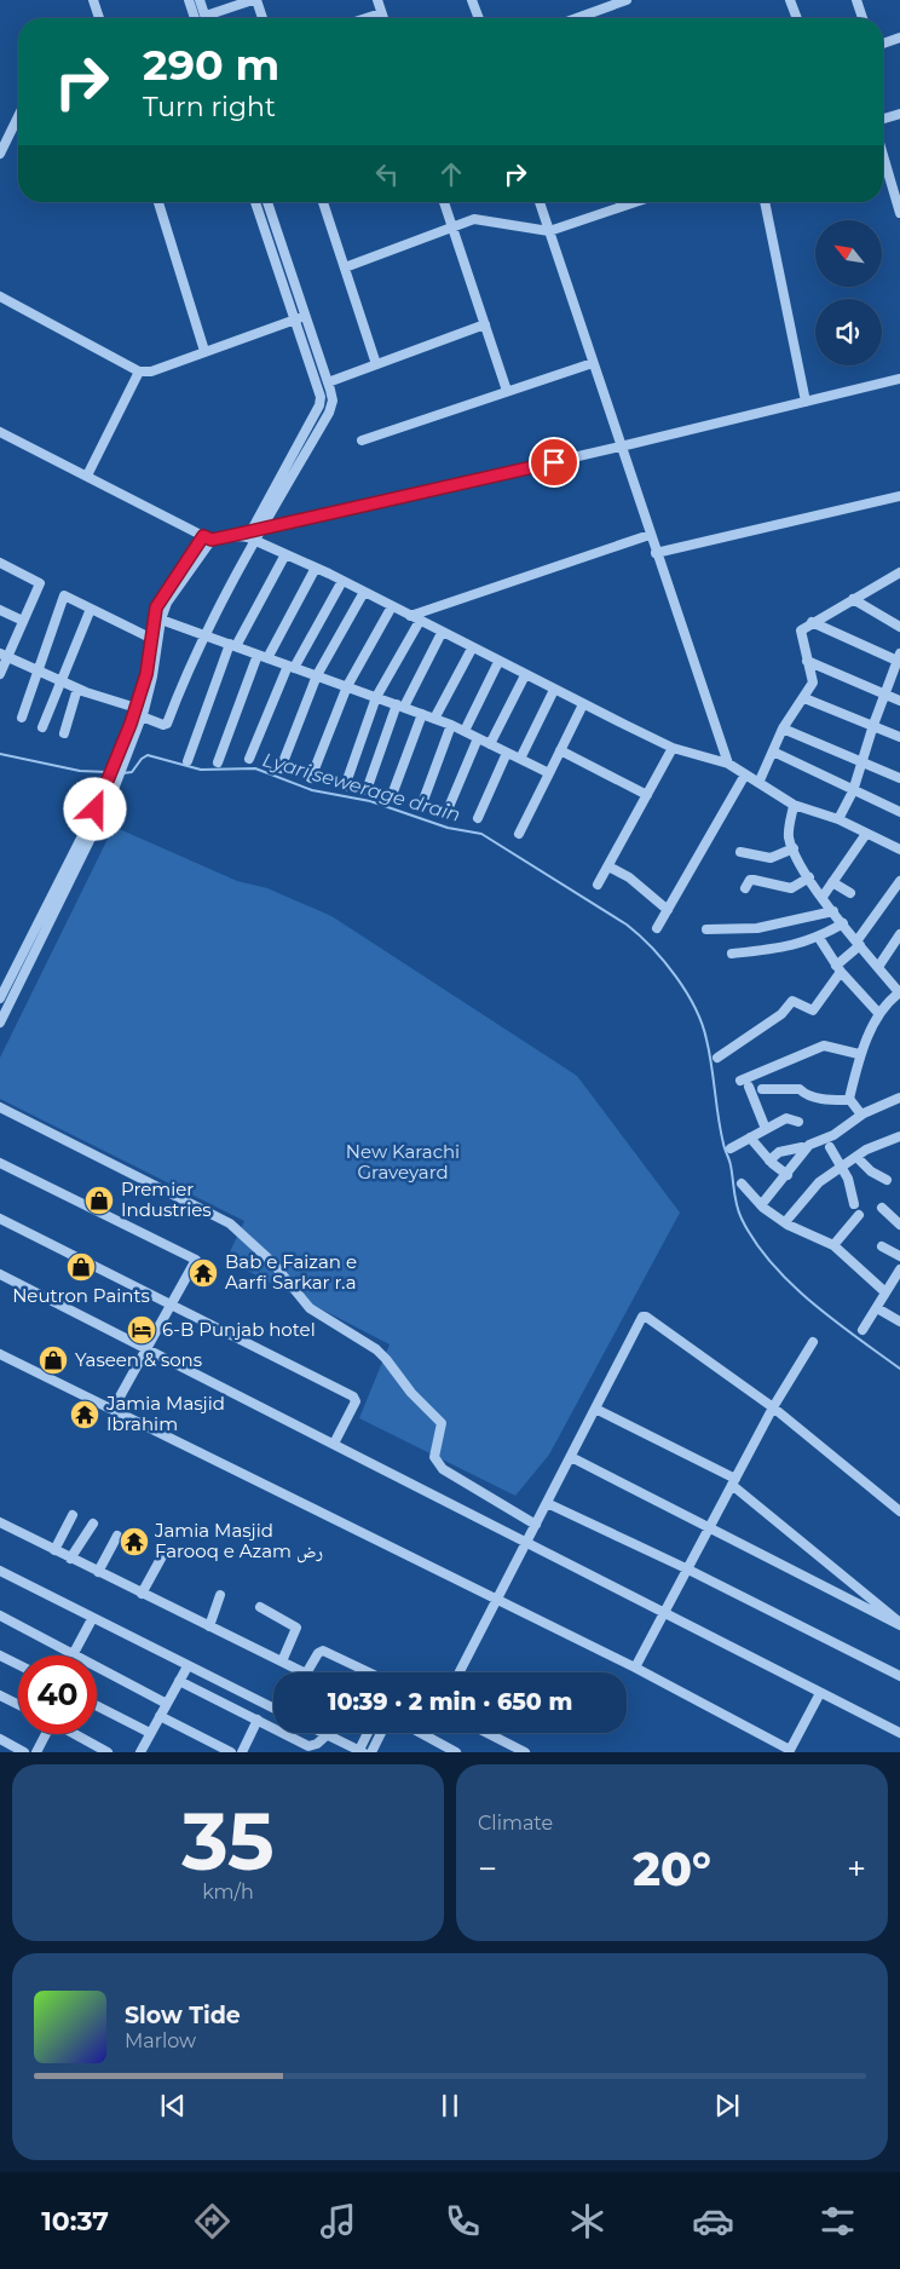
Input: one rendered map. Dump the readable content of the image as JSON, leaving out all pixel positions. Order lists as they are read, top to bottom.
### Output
{
  "water": ["Lyari sewerage drain"],
  "parks": ["New Karachi Graveyard"],
  "places": {
    "shop": ["Premier Industries", "Neutron Paints", "Yaseen & sons"],
    "temple": ["Bab e Faizan e Aarfi Sarkar r.a", "Jamia Masjid Ibrahim", "Jamia Masjid Farooq e Azam رض"],
    "hotel": ["6-B Punjab hotel"]
  },
  "north": "top left",
  "page": {
    "turn": ["290 m", "Turn right"],
    "limit": "40",
    "trip": "10:39 · 2 min · 650 m",
    "tile": [
      ["35", "km/h"],
      "Climate"
    ],
    "heat": ["−", "20°", "+"],
    "song": ["Slow Tide", "Marlow"],
    "tabs": "10:37"
  }
}
